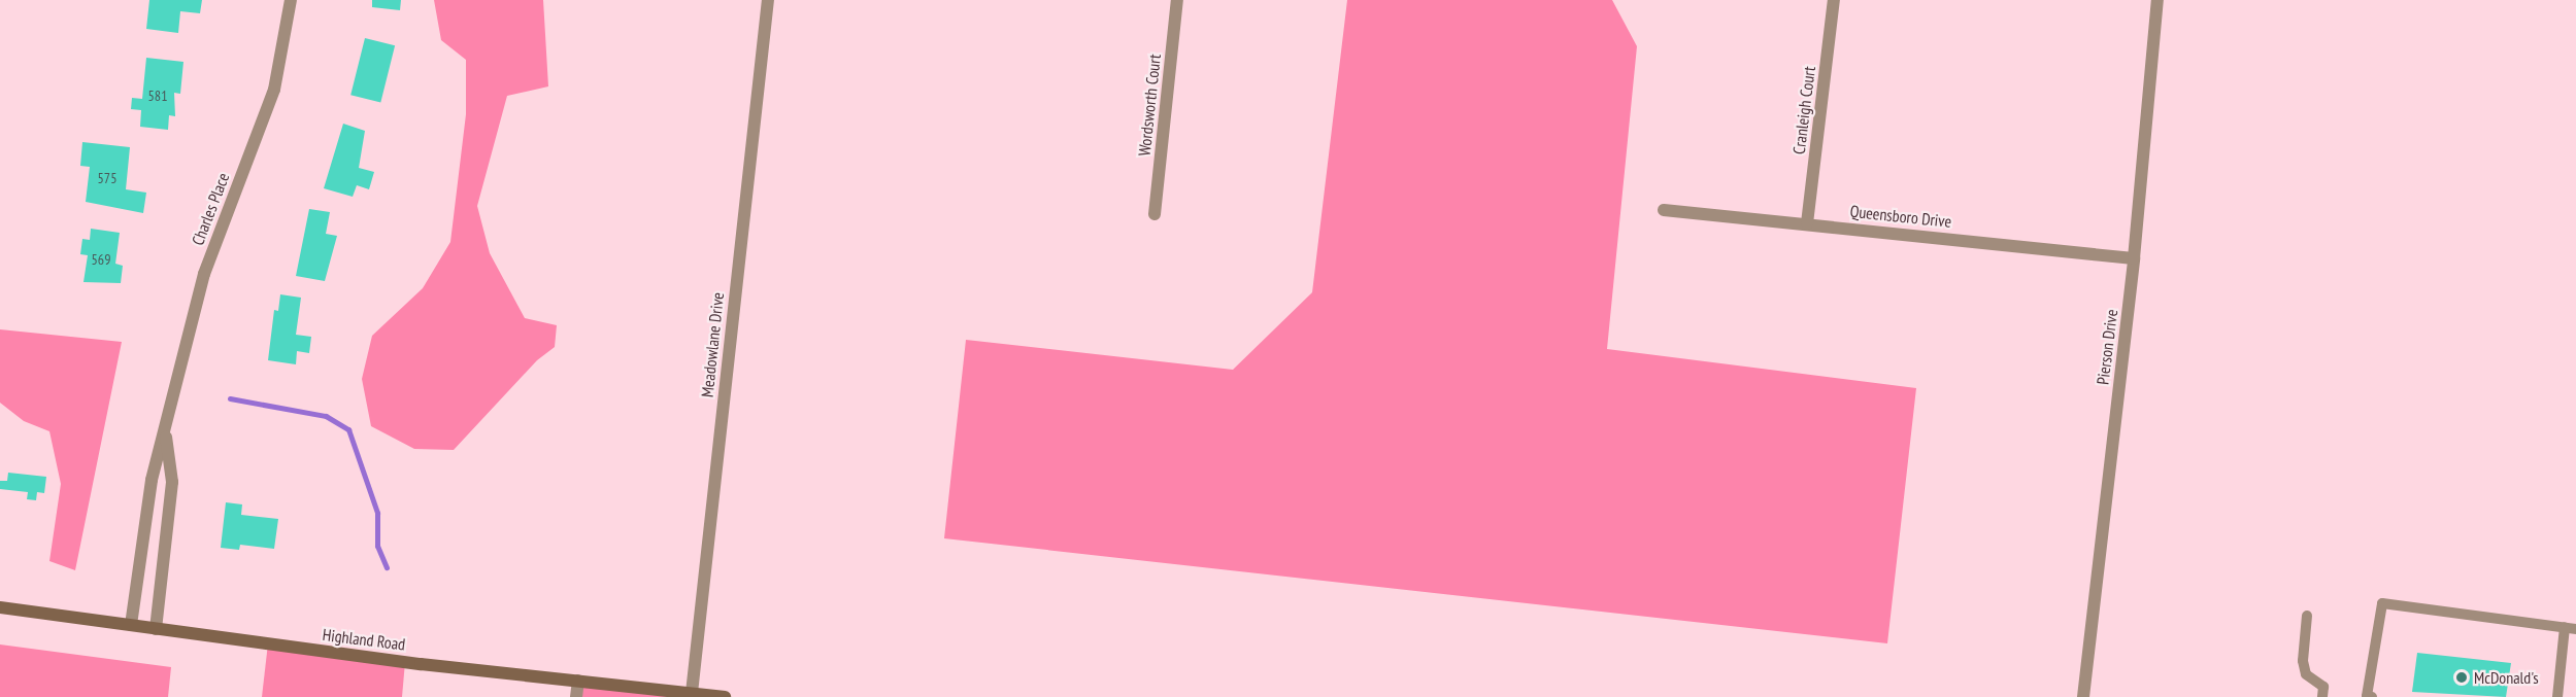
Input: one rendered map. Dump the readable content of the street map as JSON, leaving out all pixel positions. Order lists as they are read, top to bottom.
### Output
{
  "streets": {
    "street": [
      "Wordsworth Court",
      "Cranleigh Court",
      "Charles Place",
      "Queensboro Drive",
      "Meadowlane Drive",
      "Pierson Drive",
      "Highland Road"
    ]
  },
  "crossings": [
    ["Cranleigh Court", "Queensboro Drive"],
    ["Charles Place", "Highland Road"],
    ["Queensboro Drive", "Pierson Drive"],
    ["Meadowlane Drive", "Highland Road"]
  ],
  "places": ["McDonald's"],
  "house_numbers": ["581", "575", "569"]
}
